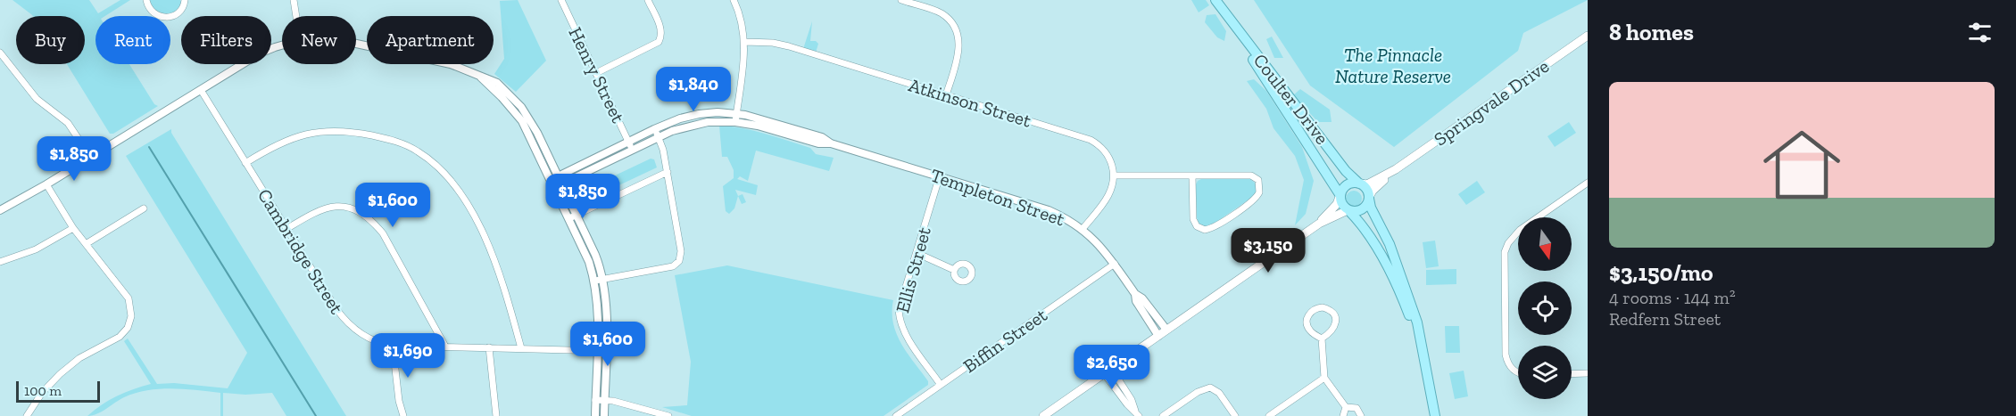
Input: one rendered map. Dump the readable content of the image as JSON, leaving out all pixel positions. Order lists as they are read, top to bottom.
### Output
{
  "streets": {
    "main road": ["Coulter Drive", "Springvale Drive"],
    "street": [
      "Henry Street",
      "Atkinson Street",
      "Templeton Street",
      "Cambridge Street",
      "Ellis Street",
      "Biffin Street"
    ]
  },
  "crossings": [
    ["Henry Street", "Templeton Street"],
    ["Coulter Drive", "Springvale Drive"],
    ["Templeton Street", "Ellis Street"],
    ["Templeton Street", "Biffin Street"],
    ["Ellis Street", "Biffin Street"]
  ],
  "parks": ["The Pinnacle Nature Reserve"],
  "scale_bar": "100 m",
  "north": "bottom",
  "page": {
    "heading": "8 homes",
    "chip": [
      "Buy",
      "Rent",
      "Filters",
      "New",
      "Apartment"
    ],
    "list": [
      {
        "name": "$3,150/mo",
        "note": "4 rooms · 144 m² · Redfern Street"
      }
    ],
    "price": [
      "$1,840",
      "$1,850",
      "$1,850",
      "$1,600",
      "$3,150",
      "$1,600",
      "$1,690",
      "$2,650"
    ],
    "scale": "100 m"
  }
}
